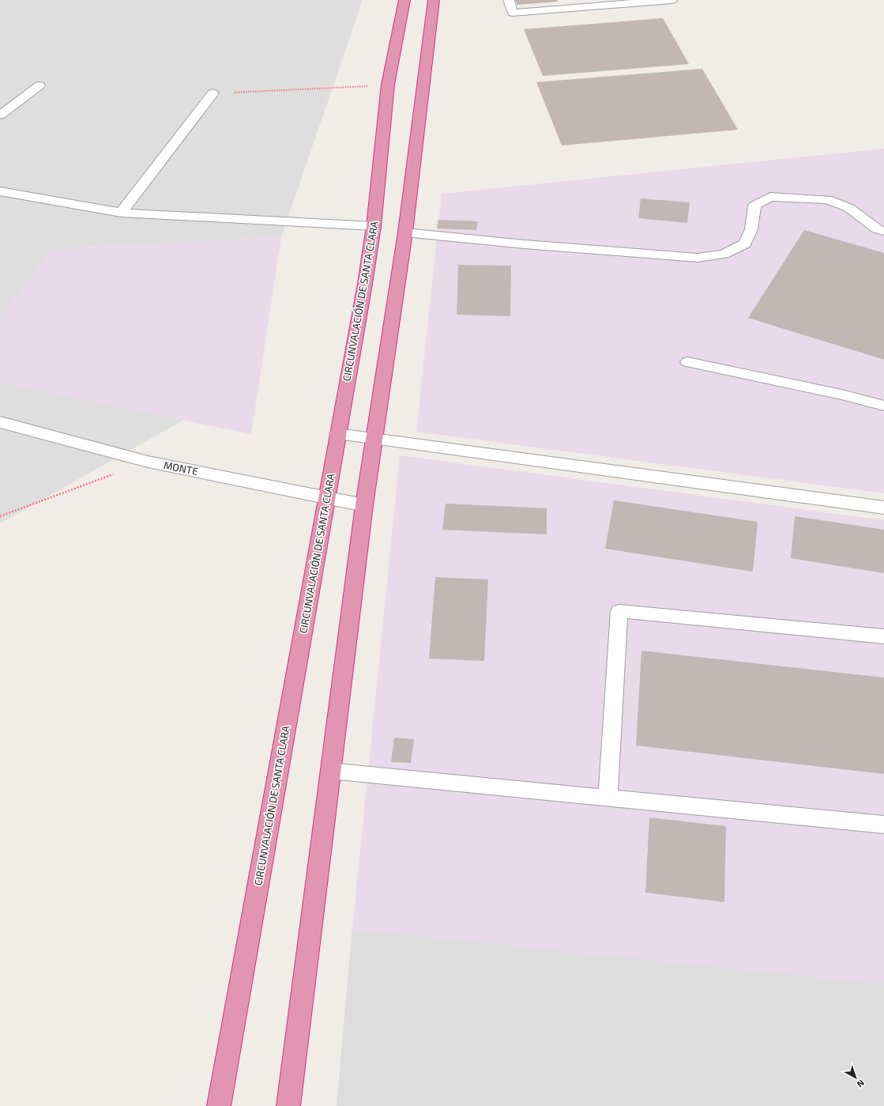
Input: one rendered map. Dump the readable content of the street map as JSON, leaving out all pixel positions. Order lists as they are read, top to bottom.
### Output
{
  "streets": {
    "highway": ["CIRCUNVALACIÓN DE SANTA CLARA"],
    "street": ["MONTE"]
  },
  "crossings": [
    ["CIRCUNVALACIÓN DE SANTA CLARA", "MONTE"]
  ],
  "north": "bottom right"
}
